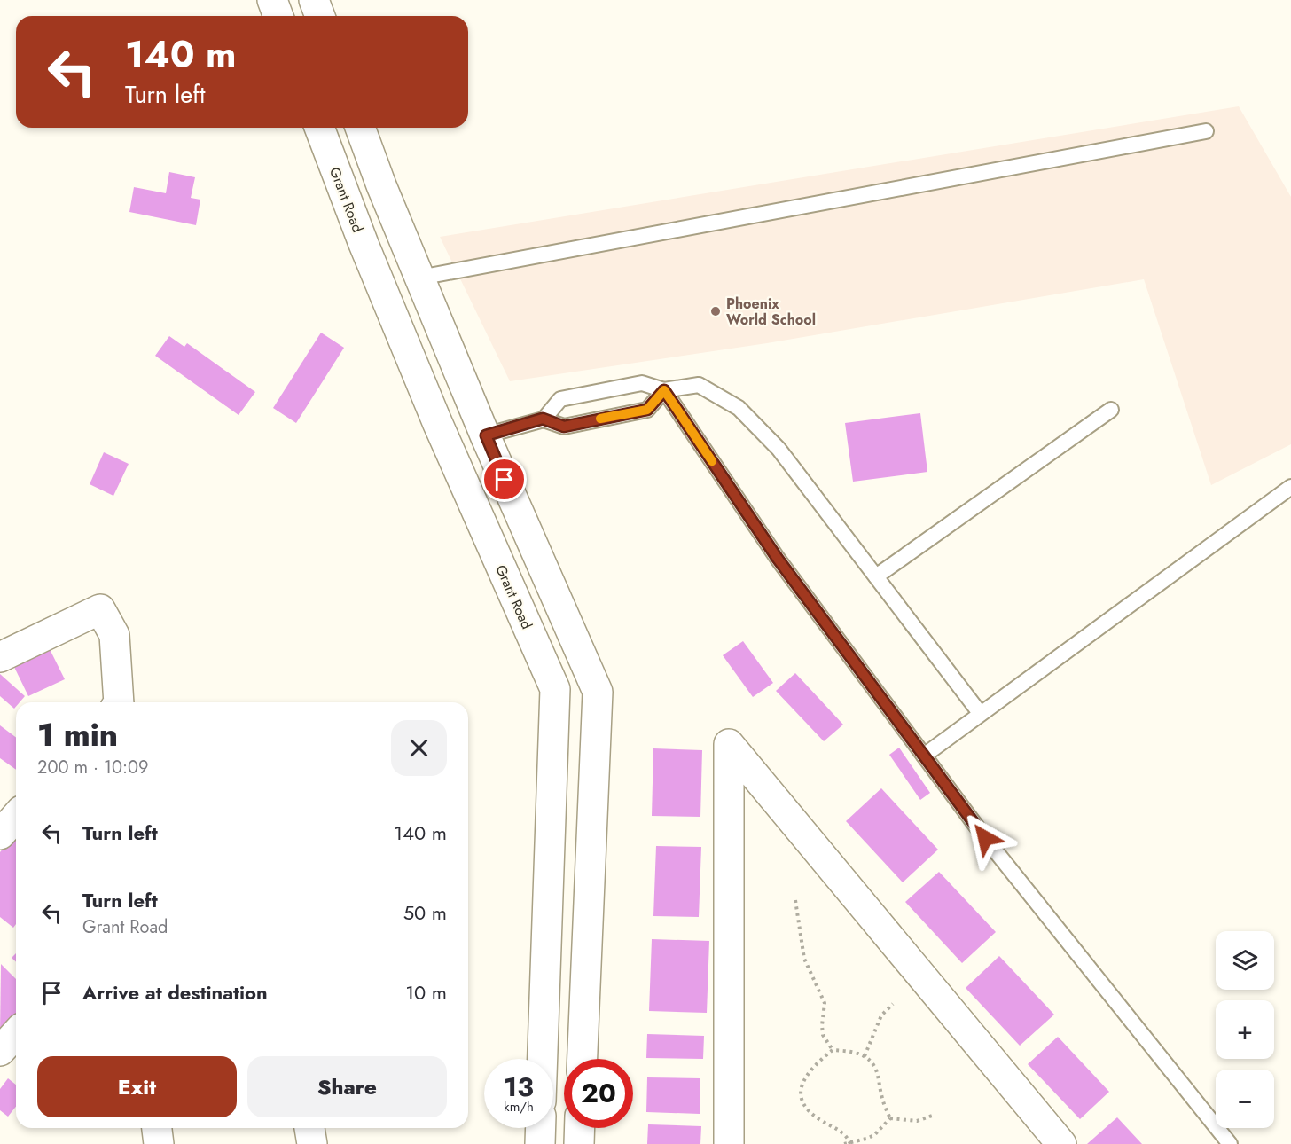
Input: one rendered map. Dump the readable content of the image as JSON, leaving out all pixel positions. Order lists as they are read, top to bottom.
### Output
{
  "streets": {
    "main road": ["Grant Road"]
  },
  "places": ["Phoenix World School"],
  "page": {
    "turn": ["140 m", "Turn left"],
    "heading": ["1 min", "200 m · 10:09"],
    "list": [
      {
        "name": "Turn left",
        "value": "140 m"
      },
      {
        "name": "Turn left",
        "note": "Grant Road",
        "value": "50 m"
      },
      {
        "name": "Arrive at destination",
        "value": "10 m"
      }
    ],
    "map_buttons": ["+", "−"],
    "buttons": ["Exit", "Share"],
    "speed": "13 km/h",
    "limit": "20"
  }
}
